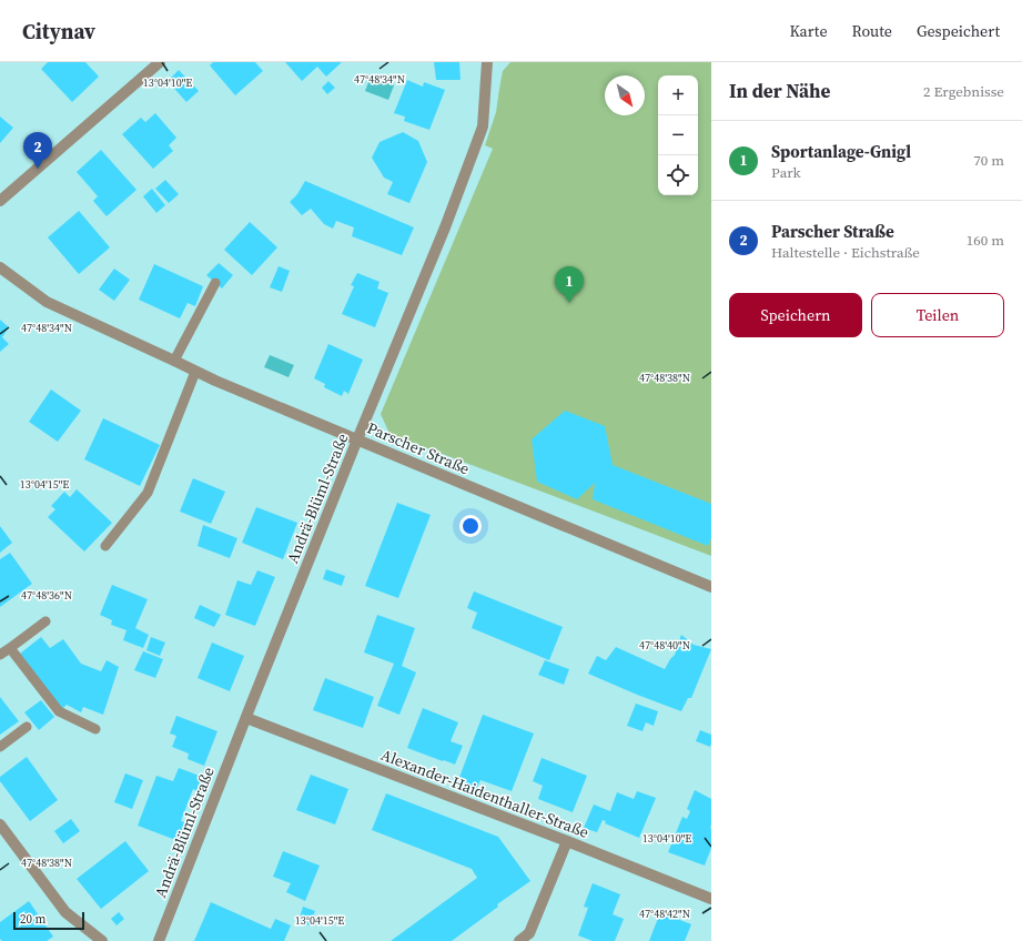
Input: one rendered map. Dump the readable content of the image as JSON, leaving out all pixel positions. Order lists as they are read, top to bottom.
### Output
{
  "streets": {
    "street": ["Parscher Straße", "Andrä-Blüml-Straße", "Alexander-Haidenthaller-Straße"]
  },
  "crossings": [
    ["Parscher Straße", "Andrä-Blüml-Straße"],
    ["Andrä-Blüml-Straße", "Alexander-Haidenthaller-Straße"]
  ],
  "scale_bar": "20 m",
  "north": "bottom right",
  "page": {
    "header": "Citynav",
    "nav": ["Karte", "Route", "Gespeichert"],
    "heading": ["In der Nähe", "2 Ergebnisse"],
    "map_buttons": ["+", "−"],
    "list": [
      {
        "mark": "1",
        "name": "Sportanlage-Gnigl",
        "note": "Park",
        "value": "70 m"
      },
      {
        "mark": "2",
        "name": "Parscher Straße",
        "note": "Haltestelle · Eichstraße",
        "value": "160 m"
      }
    ],
    "pins": ["2", "1"],
    "buttons": ["Speichern", "Teilen"],
    "scale": "20 m"
  },
  "coordinates": [
    "47°48'34\"N",
    "13°04'10\"E",
    "47°48'38\"N",
    "13°04'15\"E",
    "47°48'36\"N",
    "47°48'40\"N",
    "47°48'42\"N"
  ]
}
